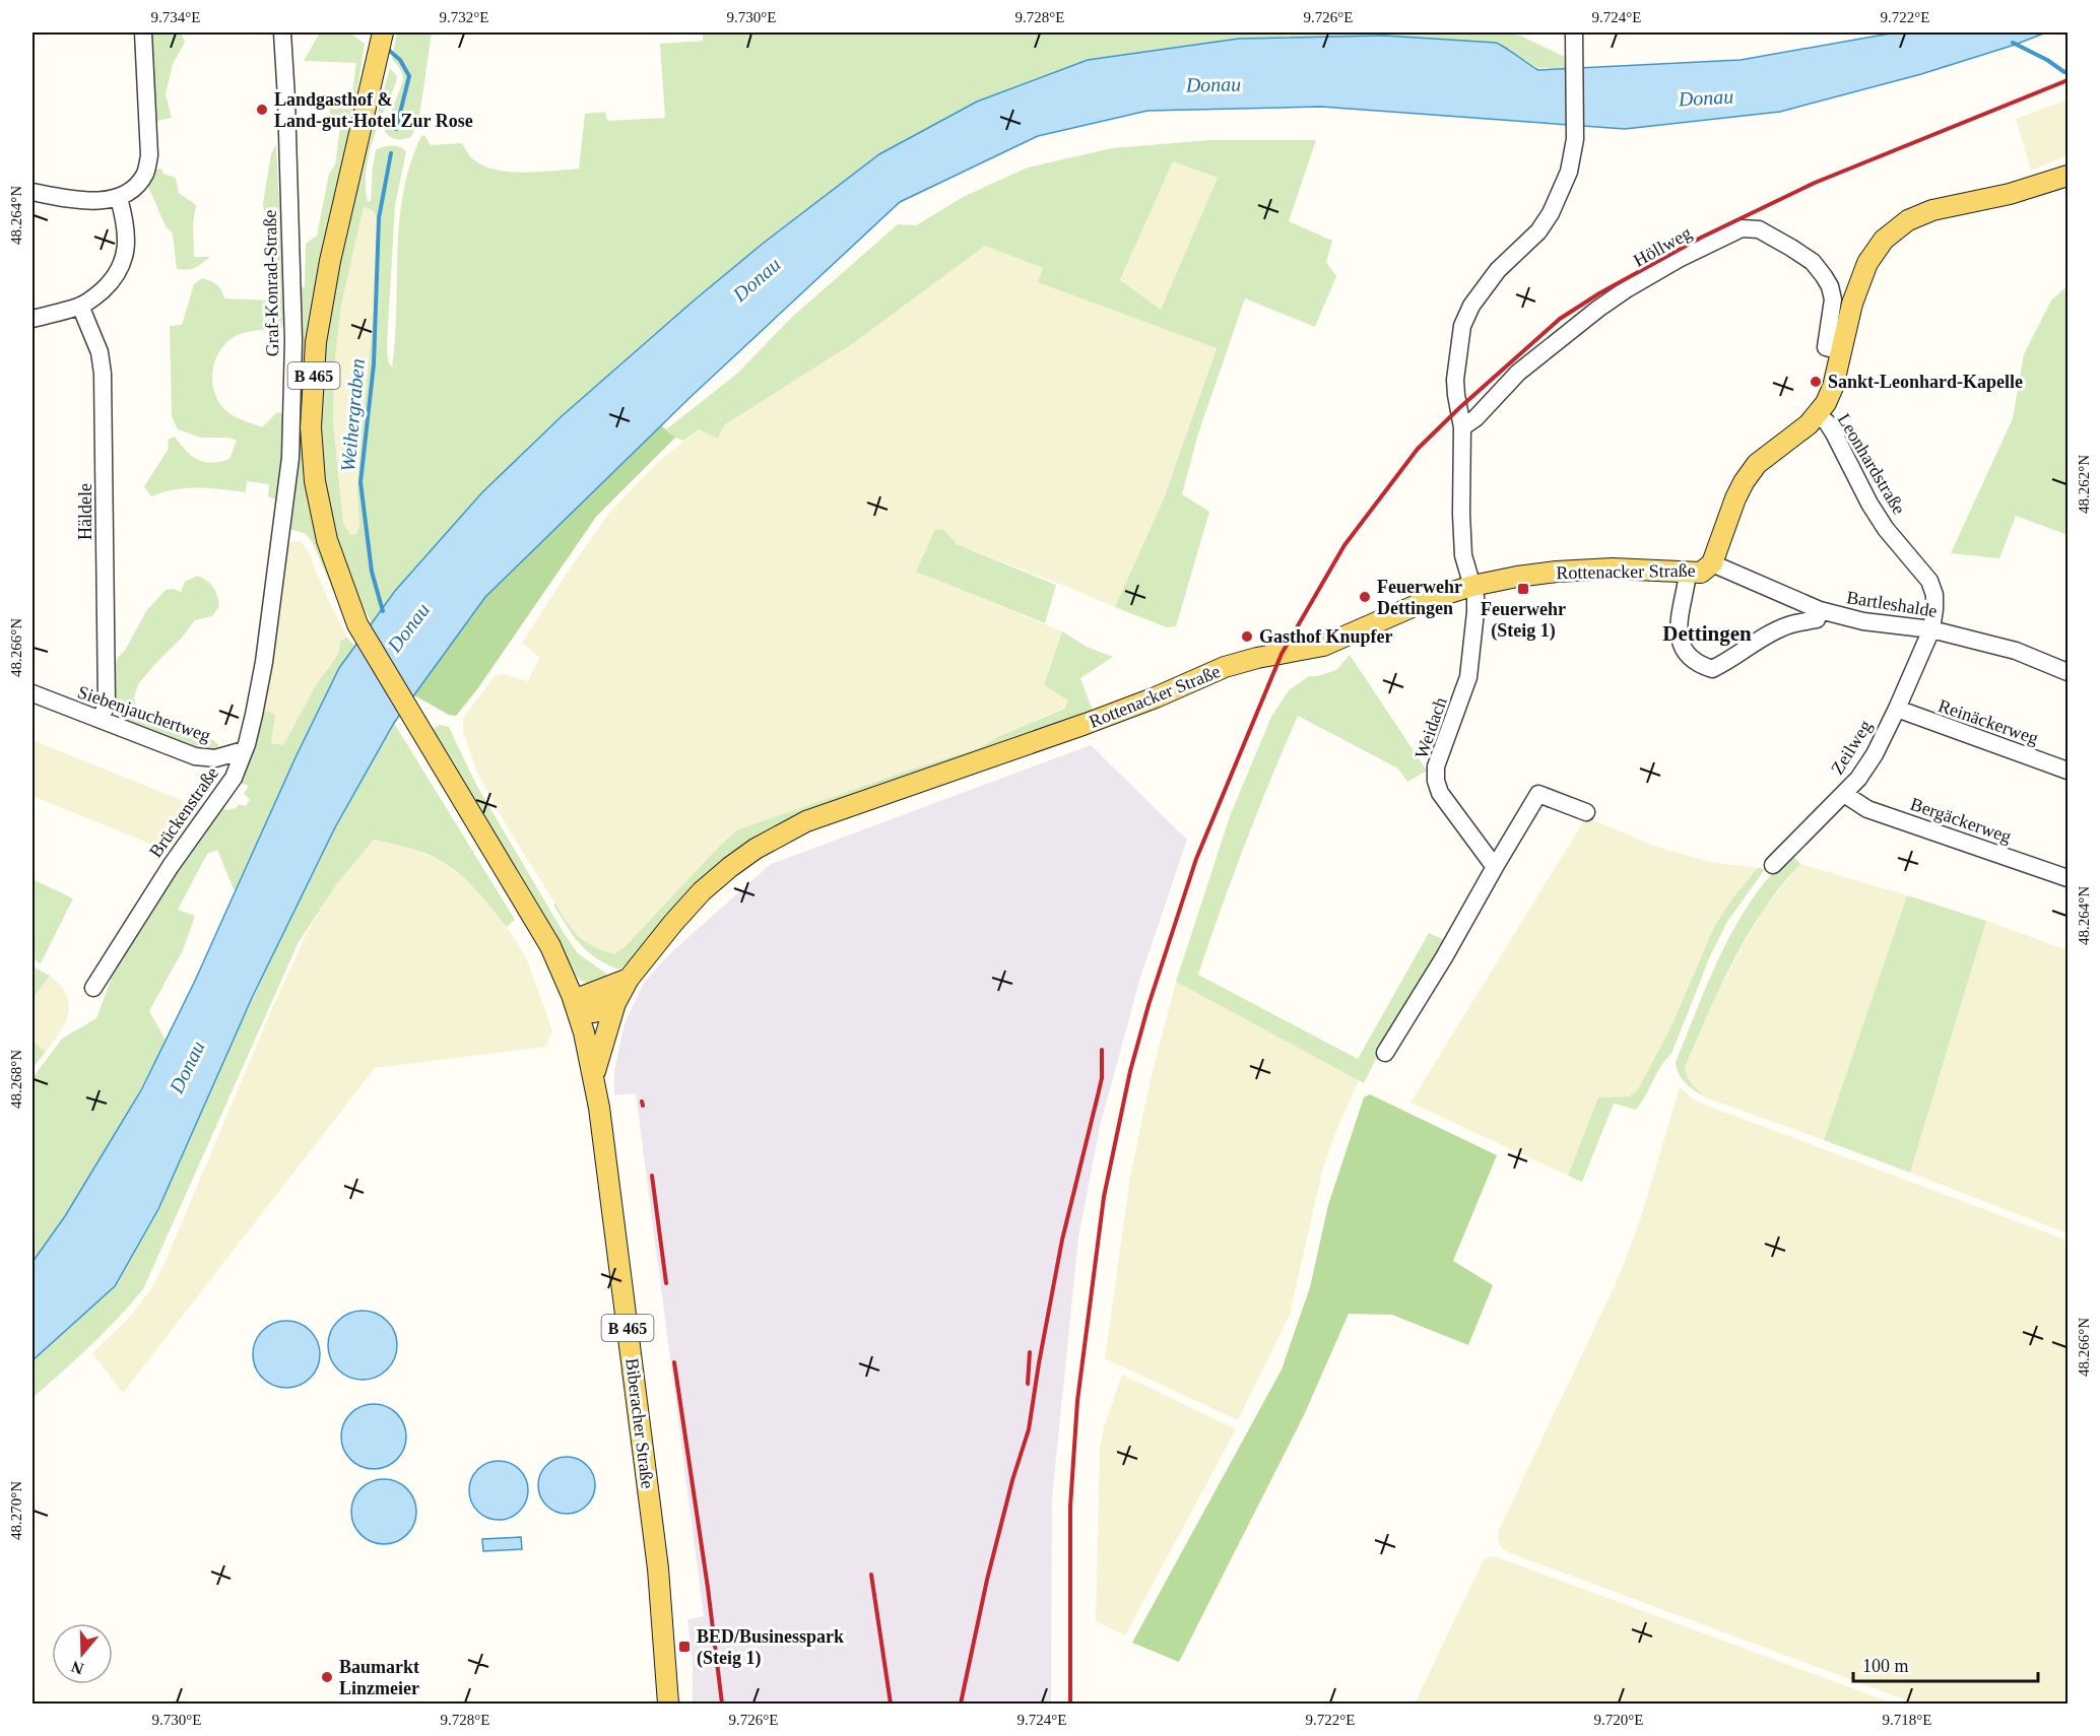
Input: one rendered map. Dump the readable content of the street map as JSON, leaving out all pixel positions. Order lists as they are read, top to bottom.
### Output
{
  "streets": {
    "main road": ["B 465", "Rottenacker Straße", "Biberacher Straße"],
    "street": [
      "Höllweg",
      "Graf-Konrad-Straße",
      "Leonhardstraße",
      "Häldele",
      "Bartleshalde",
      "Siebenjauchertweg",
      "Reinäckerweg",
      "Weidach",
      "Zeilweg",
      "Brückenstraße",
      "Bergäckerweg"
    ]
  },
  "crossings": [
    ["Höllweg", "Rottenacker Straße"],
    ["Graf-Konrad-Straße", "Brückenstraße"],
    ["B 465", "Rottenacker Straße"],
    ["B 465", "Biberacher Straße"],
    ["Leonhardstraße", "Rottenacker Straße"],
    ["Leonhardstraße", "Bartleshalde"],
    ["Leonhardstraße", "Zeilweg"],
    ["Häldele", "Siebenjauchertweg"],
    ["Rottenacker Straße", "Bartleshalde"],
    ["Rottenacker Straße", "Weidach"],
    ["Rottenacker Straße", "Biberacher Straße"],
    ["Bartleshalde", "Zeilweg"],
    ["Siebenjauchertweg", "Brückenstraße"],
    ["Reinäckerweg", "Zeilweg"],
    ["Zeilweg", "Bergäckerweg"]
  ],
  "districts": ["Dettingen"],
  "water": ["Donau", "Weihergraben"],
  "places": {
    "other": [
      "Landgasthof & Land-gut-Hotel Zur Rose",
      "Sankt-Leonhard-Kapelle",
      "Feuerwehr Dettingen",
      "Gasthof Knupfer",
      "Baumarkt Linzmeier"
    ],
    "transit": ["Feuerwehr (Steig 1)", "BED/Businesspark (Steig 1)"]
  },
  "scale_bar": "100 m",
  "north": "bottom",
  "coordinates": [
    "9.734°E",
    "9.732°E",
    "9.730°E",
    "9.728°E",
    "9.726°E",
    "9.724°E",
    "9.722°E",
    "48.264°N",
    "48.262°N",
    "48.266°N",
    "48.268°N",
    "48.270°N",
    "9.720°E",
    "9.718°E"
  ]
}
